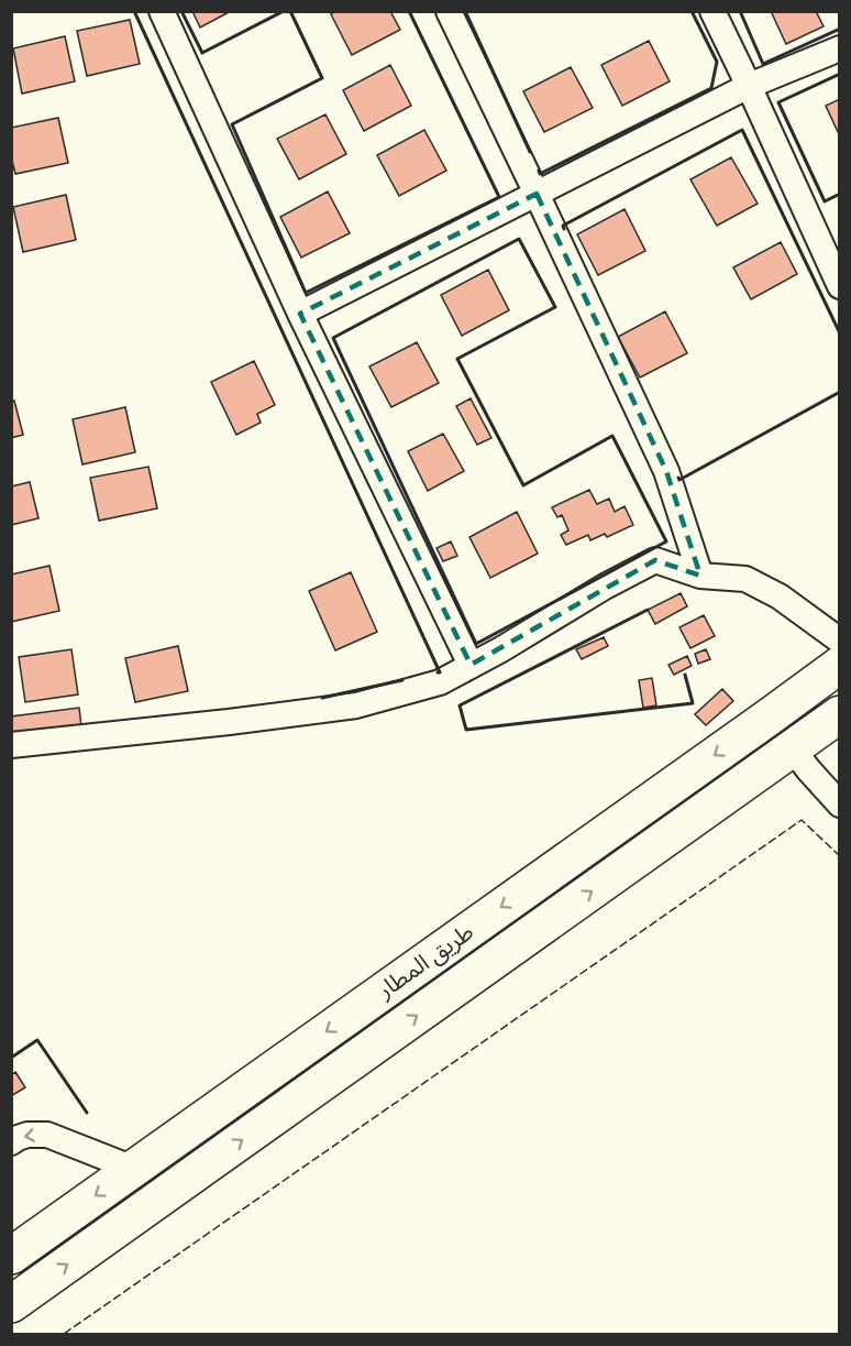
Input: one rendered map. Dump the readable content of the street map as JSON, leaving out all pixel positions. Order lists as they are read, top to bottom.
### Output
{
  "streets": {
    "highway": ["طريق المطار"]
  }
}
